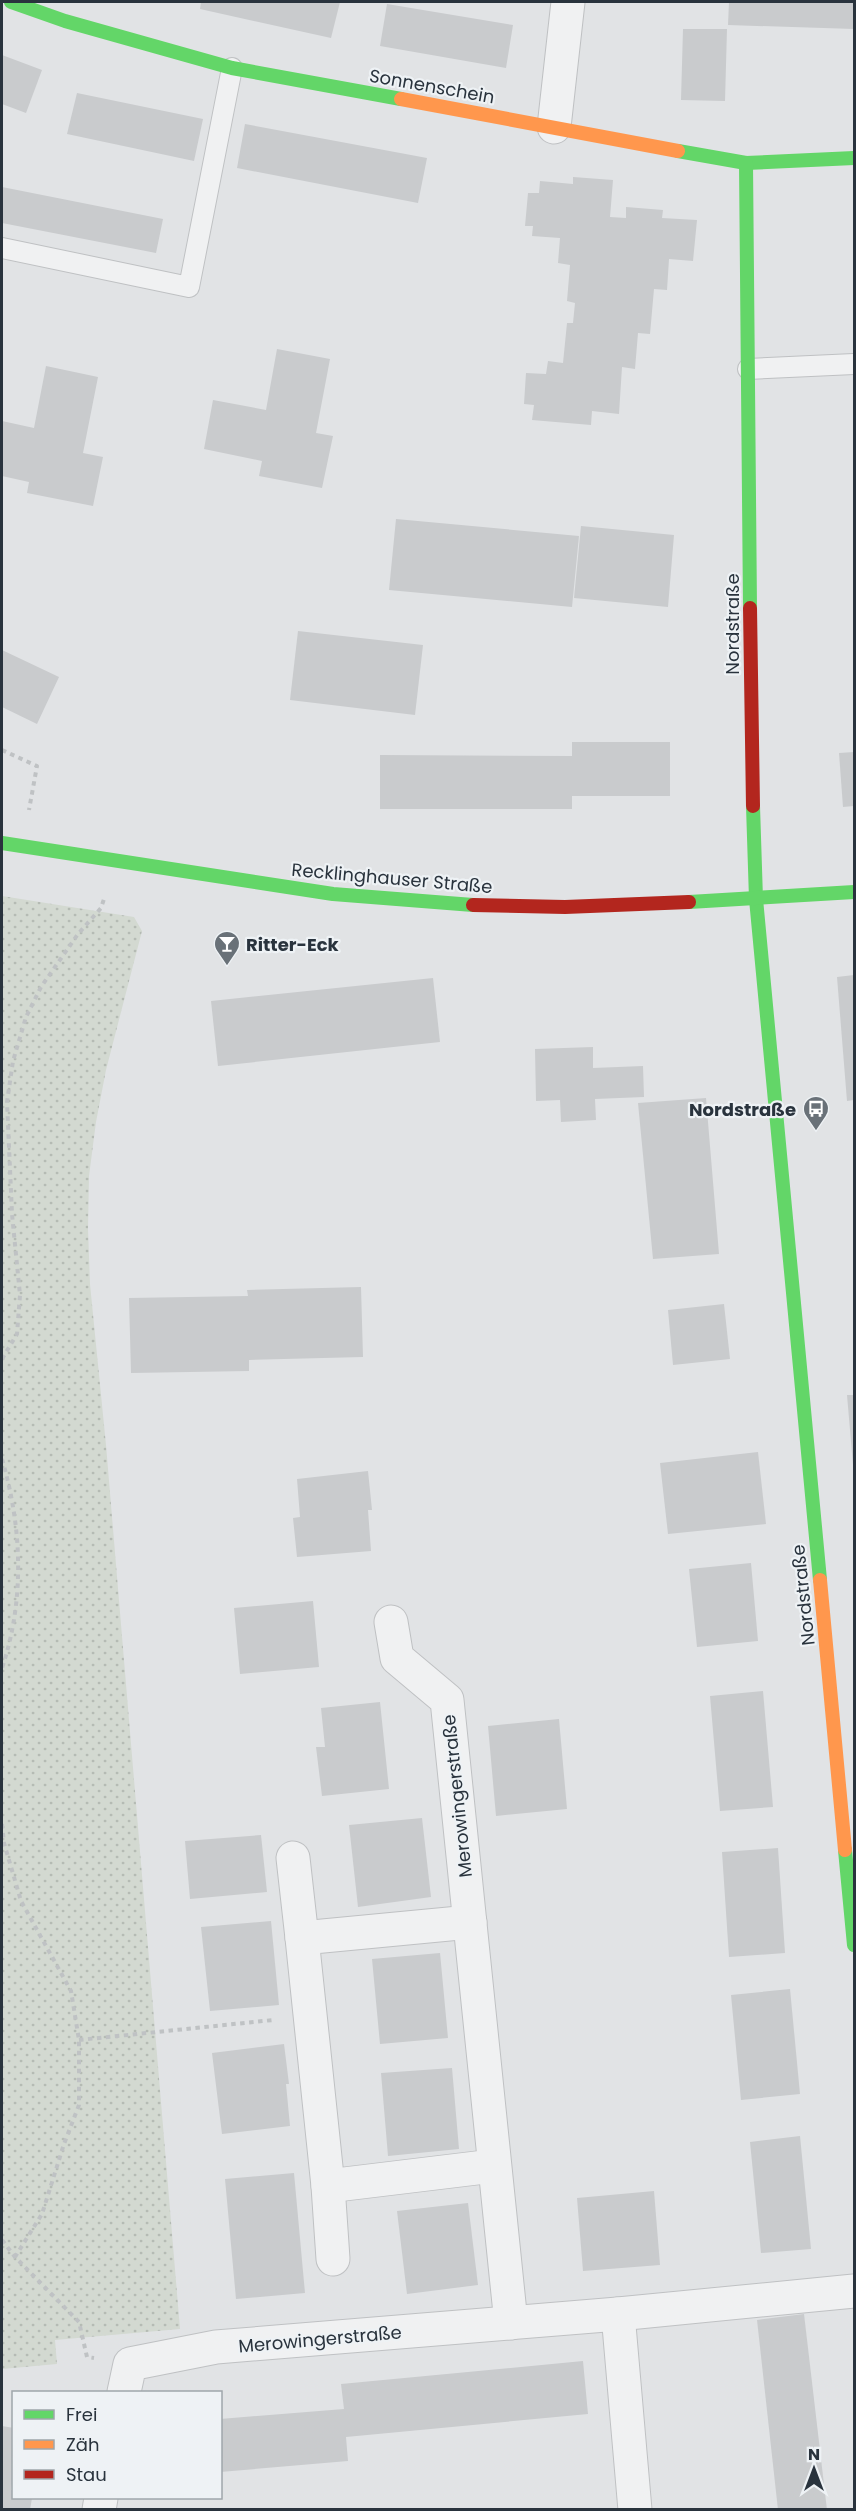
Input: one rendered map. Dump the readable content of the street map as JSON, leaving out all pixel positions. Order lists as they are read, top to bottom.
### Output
{
  "streets": {
    "street": [
      "Sonnenschein",
      "Nordstraße",
      "Recklinghauser Straße",
      "Merowingerstraße"
    ]
  },
  "crossings": [
    ["Sonnenschein", "Nordstraße"],
    ["Nordstraße", "Recklinghauser Straße"]
  ],
  "places": {
    "bar": ["Ritter-Eck"],
    "bus stop": ["Nordstraße"]
  },
  "legend": ["Frei", "Zäh", "Stau"],
  "north": "top"
}
